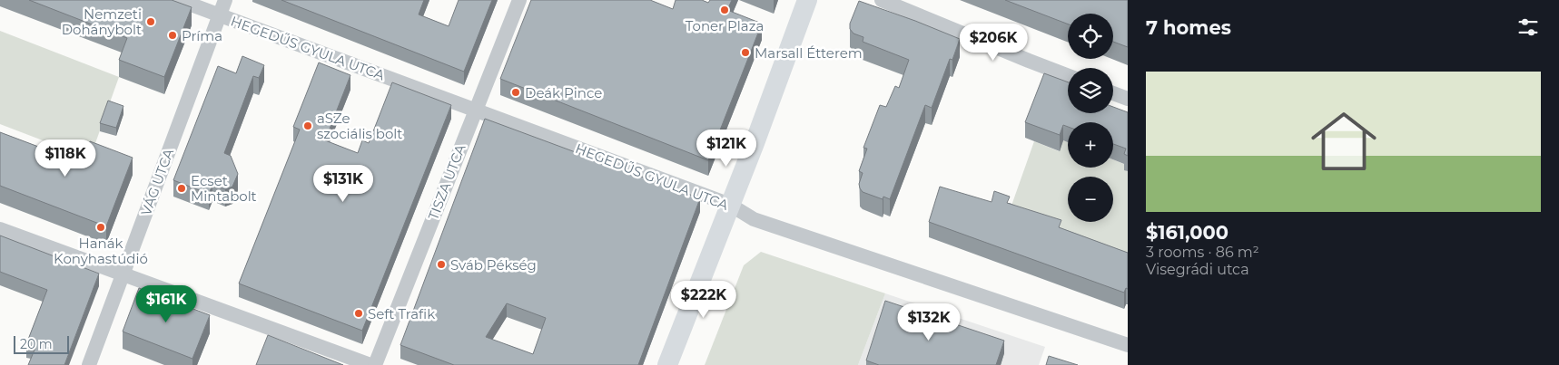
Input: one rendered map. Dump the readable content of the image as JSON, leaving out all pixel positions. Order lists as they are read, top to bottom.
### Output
{
  "streets": {
    "street": ["HEGEDŰS GYULA UTCA", "VÁG UTCA", "TISZA UTCA"]
  },
  "crossings": [
    ["HEGEDŰS GYULA UTCA", "VÁG UTCA"],
    ["HEGEDŰS GYULA UTCA", "TISZA UTCA"]
  ],
  "places": [
    "Toner Plaza",
    "Nemzeti Dohánybolt",
    "Príma",
    "Marsall Étterem",
    "Deák Pince",
    "aSZe szociális bolt",
    "Ecset Mintabolt",
    "Hanák Konyhastúdió",
    "Sváb Pékség",
    "Seft Trafik"
  ],
  "scale_bar": "20 m",
  "page": {
    "heading": "7 homes",
    "map_buttons": ["+", "−"],
    "price": [
      "$206K",
      "$121K",
      "$118K",
      "$131K",
      "$222K",
      "$161K",
      "$132K"
    ],
    "list": [
      {
        "name": "$161,000",
        "note": "3 rooms · 86 m² · Visegrádi utca"
      }
    ],
    "scale": "20 m"
  }
}
